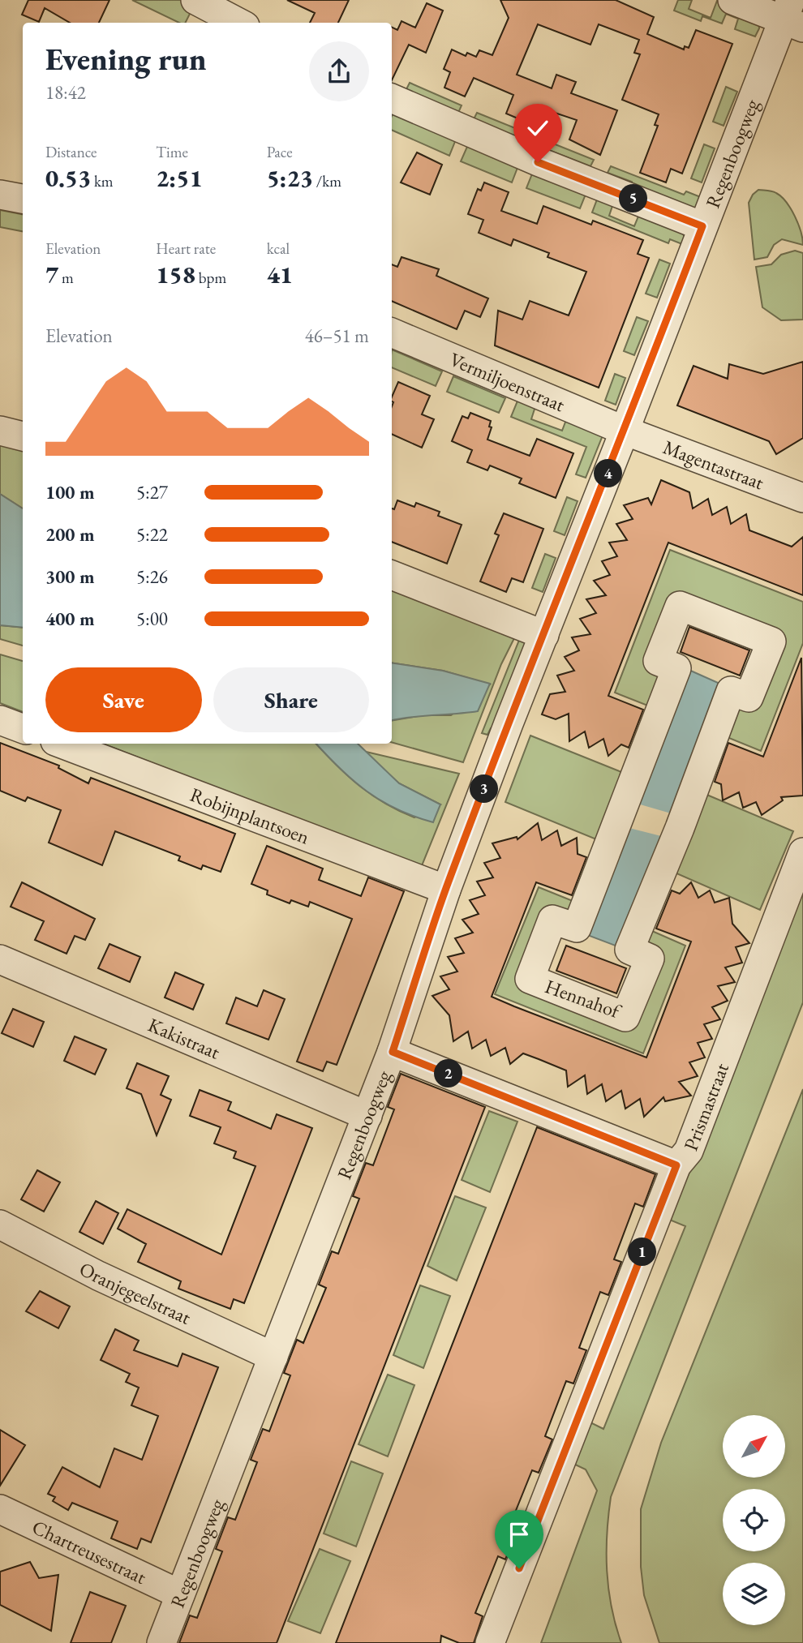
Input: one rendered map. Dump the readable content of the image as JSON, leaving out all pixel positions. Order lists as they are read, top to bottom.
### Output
{
  "streets": {
    "street": [
      "Regenboogweg",
      "Vermiljoenstraat",
      "Magentastraat",
      "Robijnplantsoen",
      "Hennahof",
      "Kakistraat",
      "Prismastraat",
      "Oranjegeelstraat",
      "Chartreusestraat"
    ]
  },
  "crossings": [
    ["Regenboogweg", "Vermiljoenstraat"],
    ["Regenboogweg", "Magentastraat"],
    ["Regenboogweg", "Robijnplantsoen"],
    ["Regenboogweg", "Kakistraat"],
    ["Regenboogweg", "Oranjegeelstraat"],
    ["Regenboogweg", "Chartreusestraat"],
    ["Vermiljoenstraat", "Magentastraat"]
  ],
  "north": "top right",
  "page": {
    "heading": ["Evening run", "18:42"],
    "stats": [
      ["Distance", "0.53 km"],
      ["Time", "2:51"],
      ["Pace", "5:23 /km"],
      ["Elevation", "7 m"],
      ["Heart rate", "158 bpm"],
      ["kcal", "41"]
    ],
    "pins": [
      "5",
      "4",
      "3",
      "2",
      "1"
    ],
    "chart": ["Elevation", "46–51 m"],
    "list": [
      {
        "name": "100 m",
        "note": "5:27"
      },
      {
        "name": "200 m",
        "note": "5:22"
      },
      {
        "name": "300 m",
        "note": "5:26"
      },
      {
        "name": "400 m",
        "note": "5:00"
      }
    ],
    "buttons": ["Save", "Share"]
  }
}
